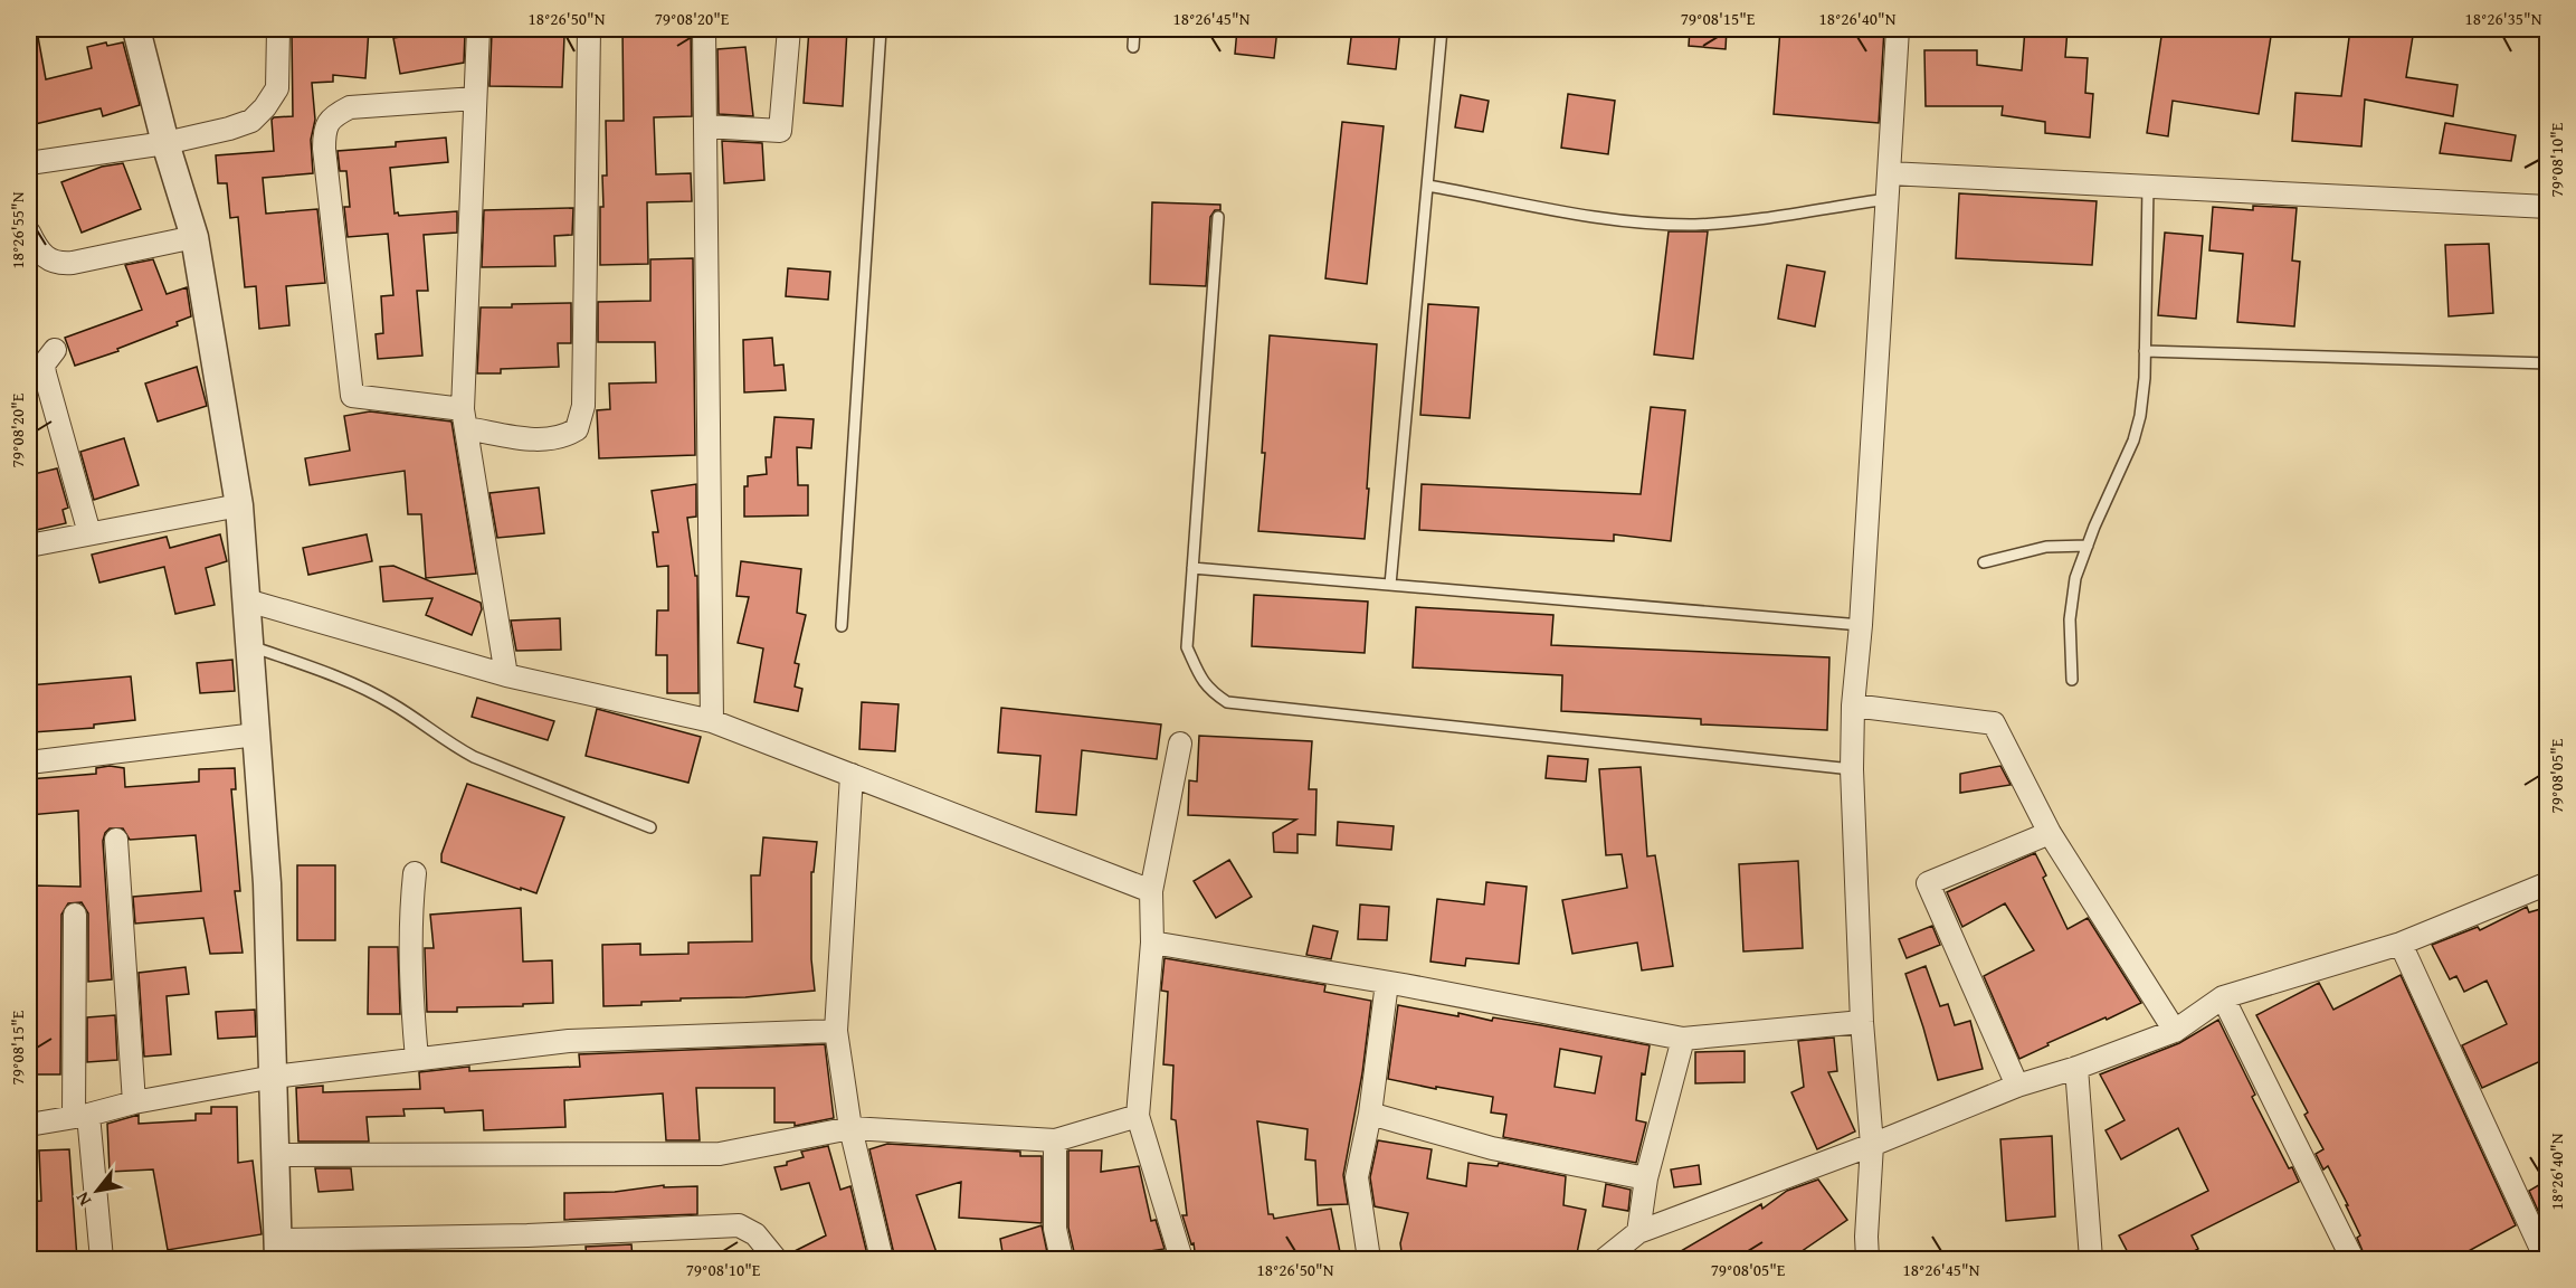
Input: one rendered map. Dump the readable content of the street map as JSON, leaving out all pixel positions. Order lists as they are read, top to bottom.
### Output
{
  "north": "bottom left",
  "coordinates": [
    "18°26'50\"N",
    "79°08'20\"E",
    "18°26'45\"N",
    "79°08'15\"E",
    "18°26'40\"N",
    "18°26'35\"N",
    "79°08'10\"E",
    "18°26'55\"N",
    "79°08'05\"E"
  ]
}
